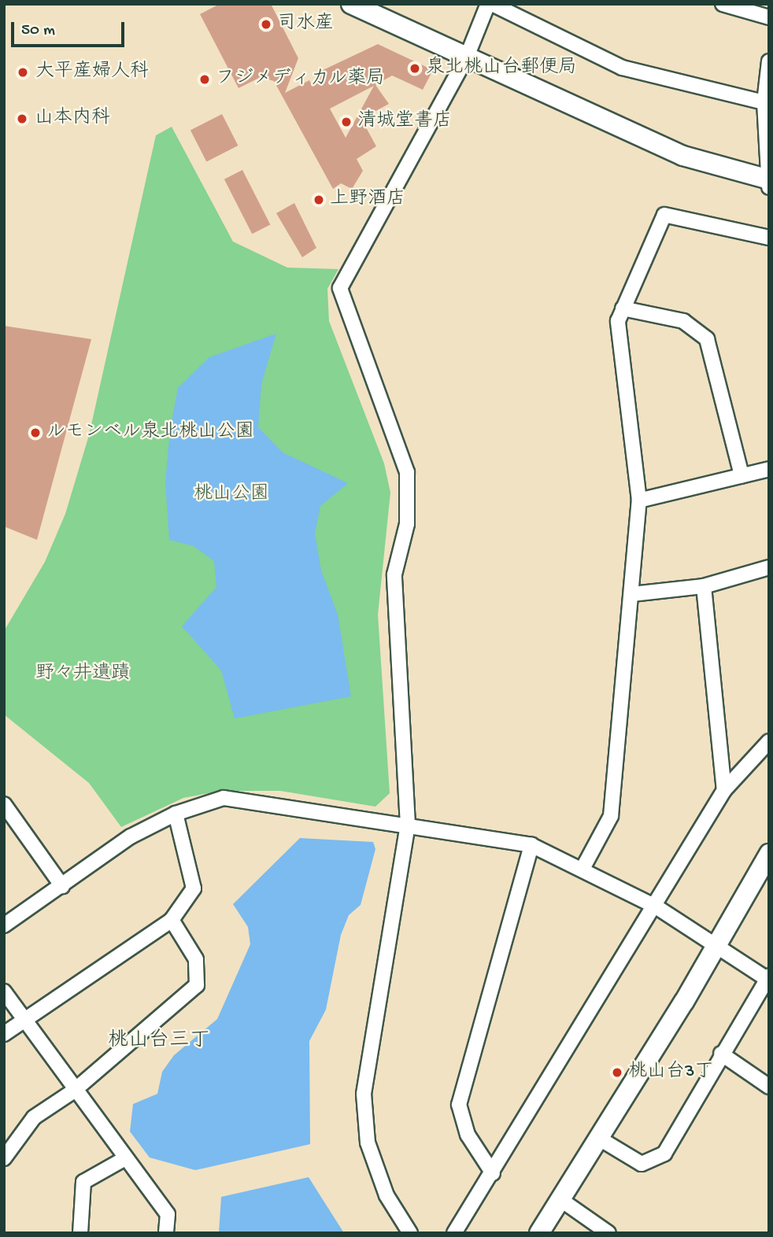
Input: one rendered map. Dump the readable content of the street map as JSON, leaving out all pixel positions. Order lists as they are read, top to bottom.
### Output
{
  "districts": ["桃山台三丁"],
  "parks": ["桃山公園", "野々井遺蹟"],
  "places": [
    "司水産",
    "泉北桃山台郵便局",
    "大平産婦人科",
    "フジメディカル薬局",
    "山本内科",
    "清城堂書店",
    "上野酒店",
    "ルモンベル泉北桃山公園",
    "桃山台3丁"
  ],
  "scale_bar": "50 m"
}
